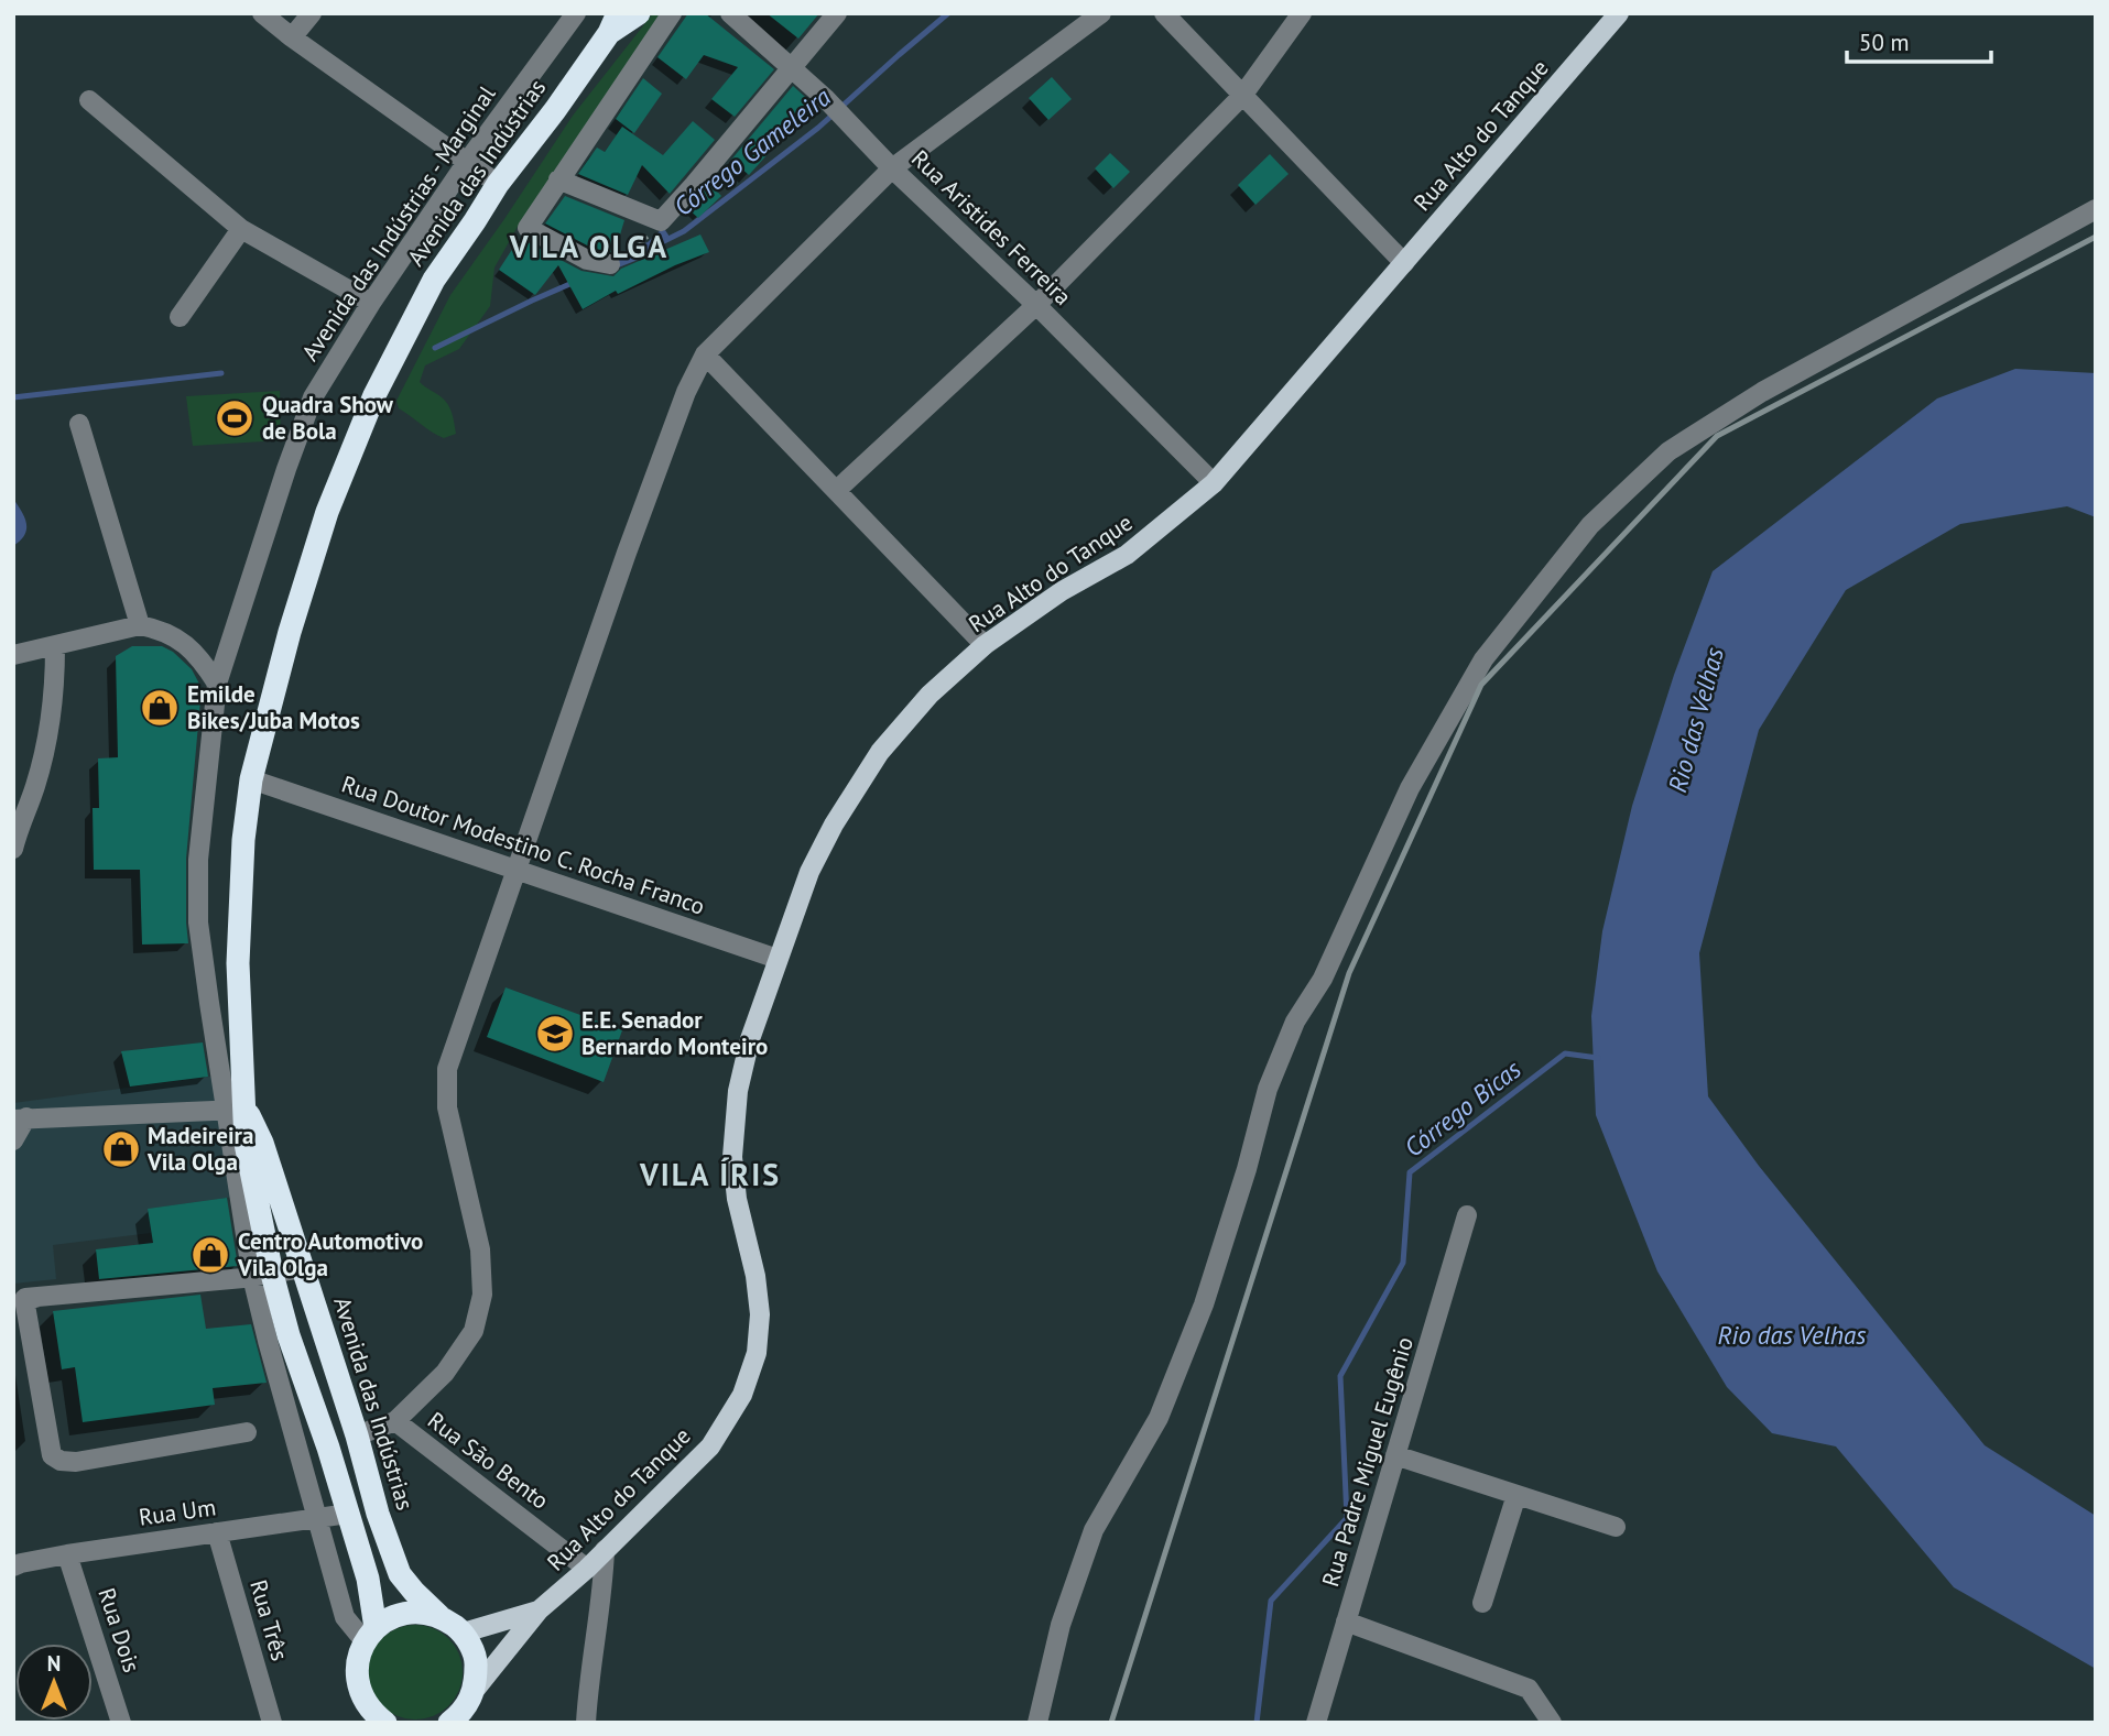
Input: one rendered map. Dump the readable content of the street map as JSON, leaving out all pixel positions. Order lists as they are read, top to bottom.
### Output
{
  "streets": {
    "highway": ["Avenida das Indústrias"],
    "main road": ["Rua Alto do Tanque"],
    "street": [
      "Avenida das Indústrias - Marginal",
      "Rua Aristides Ferreira",
      "Rua Doutor Modestino C. Rocha Franco",
      "Rua São Bento",
      "Rua Padre Miguel Eugênio",
      "Rua Um",
      "Rua Três",
      "Rua Dois"
    ]
  },
  "crossings": [
    ["Rua Alto do Tanque", "Avenida das Indústrias"],
    ["Rua Alto do Tanque", "Rua Aristides Ferreira"],
    ["Rua Alto do Tanque", "Rua Doutor Modestino C. Rocha Franco"],
    ["Rua Alto do Tanque", "Rua São Bento"],
    ["Avenida das Indústrias", "Avenida das Indústrias - Marginal"],
    ["Avenida das Indústrias", "Rua Doutor Modestino C. Rocha Franco"],
    ["Avenida das Indústrias", "Rua Um"],
    ["Rua Um", "Rua Três"],
    ["Rua Um", "Rua Dois"]
  ],
  "districts": ["VILA OLGA", "VILA ÍRIS"],
  "water": ["Córrego Gameleira", "Rio das Velhas", "Córrego Bicas"],
  "places": {
    "sports": ["Quadra Show de Bola"],
    "shop": ["Emilde Bikes/Juba Motos", "Madeireira Vila Olga", "Centro Automotivo Vila Olga"],
    "school or university": ["E.E. Senador Bernardo Monteiro"]
  },
  "scale_bar": "50 m",
  "north": "top"
}
